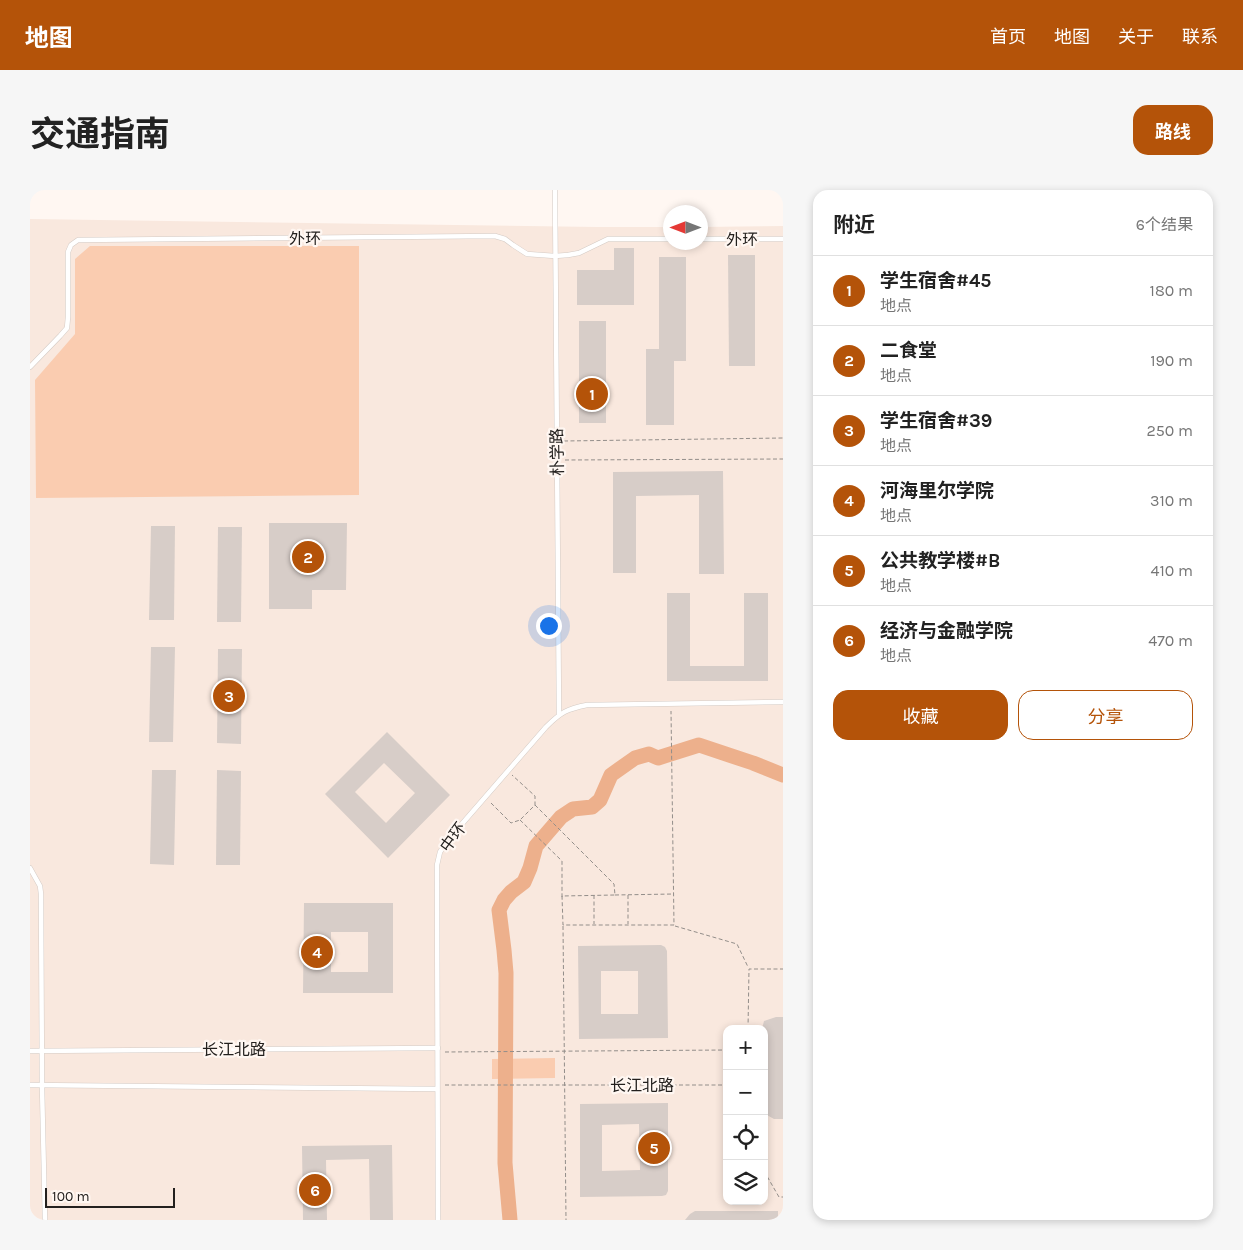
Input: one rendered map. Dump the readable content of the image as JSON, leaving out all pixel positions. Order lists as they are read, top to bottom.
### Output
{
  "streets": {
    "lane": [
      "外环",
      "朴学路",
      "中环",
      "长江北路"
    ]
  },
  "crossings": [
    ["外环", "朴学路"],
    ["朴学路", "中环"],
    ["中环", "长江北路"]
  ],
  "scale_bar": "100 m",
  "north": "left",
  "page": {
    "header": "地图",
    "nav": [
      "首页",
      "地图",
      "关于",
      "联系"
    ],
    "title": "交通指南",
    "buttons": [
      "路线",
      ["收藏", "分享"]
    ],
    "heading": ["附近", "6个结果"],
    "list": [
      {
        "mark": "1",
        "name": "学生宿舍#45",
        "note": "地点",
        "value": "180 m"
      },
      {
        "mark": "2",
        "name": "二食堂",
        "note": "地点",
        "value": "190 m"
      },
      {
        "mark": "3",
        "name": "学生宿舍#39",
        "note": "地点",
        "value": "250 m"
      },
      {
        "mark": "4",
        "name": "河海里尔学院",
        "note": "地点",
        "value": "310 m"
      },
      {
        "mark": "5",
        "name": "公共教学楼#B",
        "note": "地点",
        "value": "410 m"
      },
      {
        "mark": "6",
        "name": "经济与金融学院",
        "note": "地点",
        "value": "470 m"
      }
    ],
    "pins": [
      "1",
      "2",
      "3",
      "4",
      "5",
      "6"
    ],
    "map_buttons": ["+", "−"],
    "scale": "100 m"
  }
}
